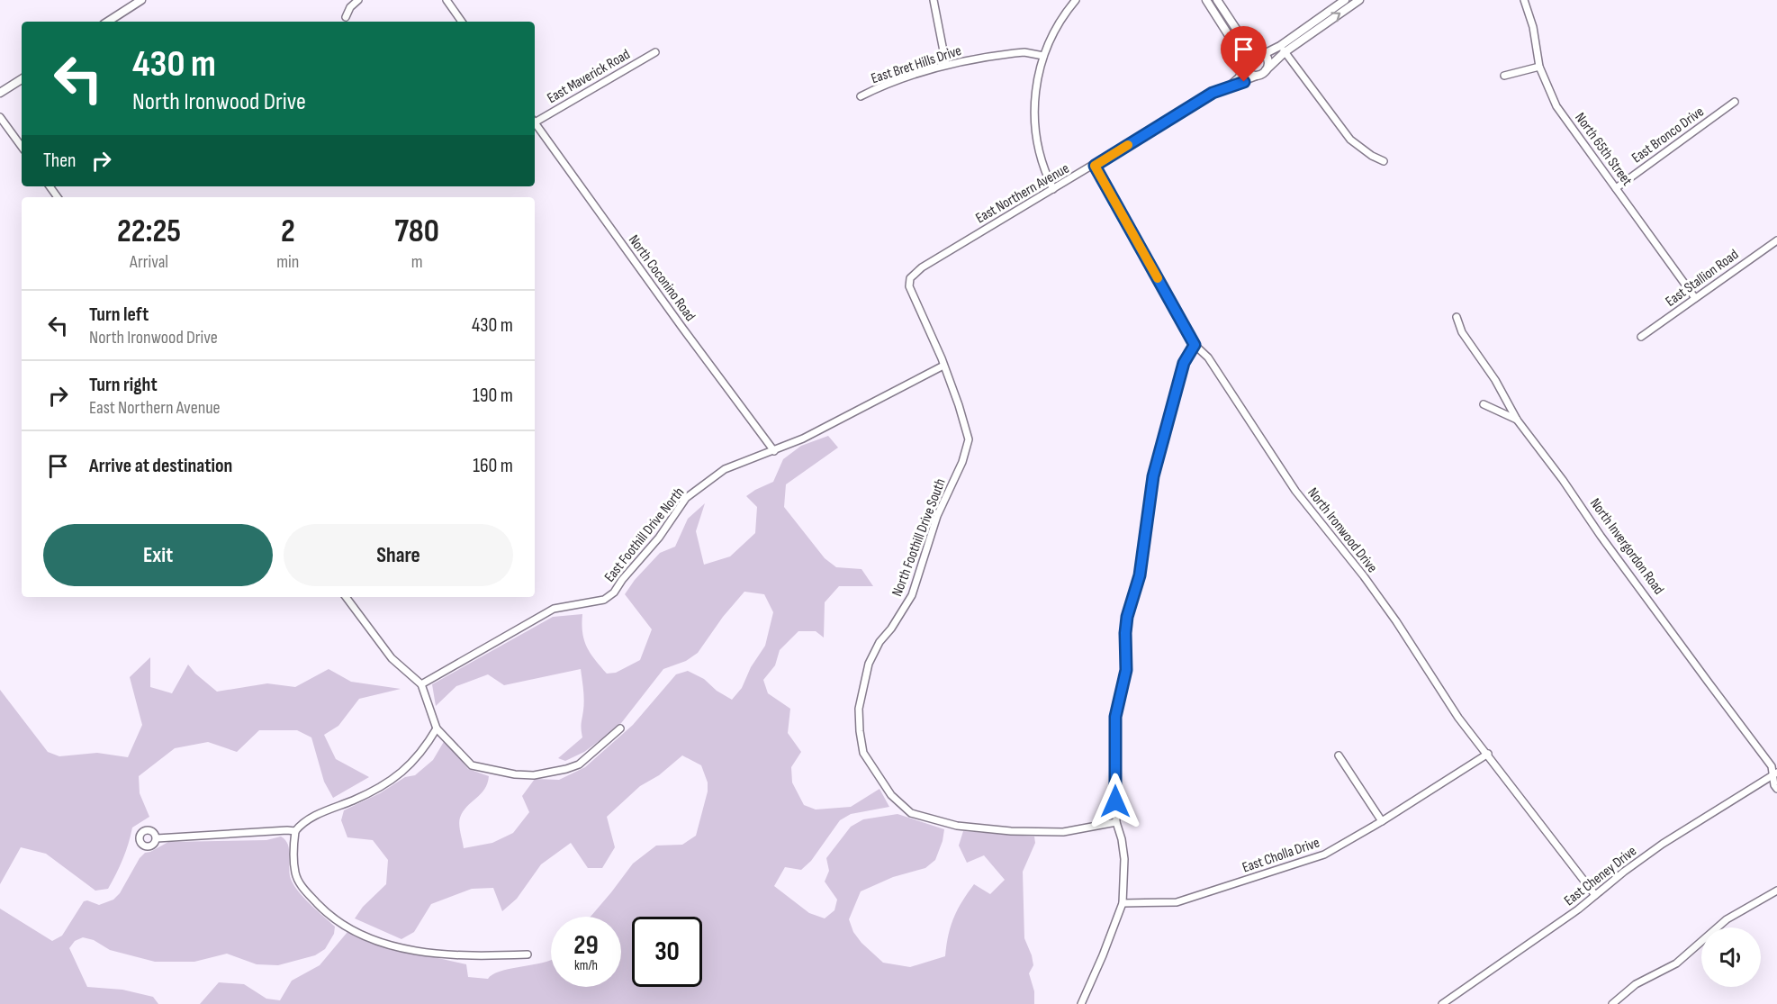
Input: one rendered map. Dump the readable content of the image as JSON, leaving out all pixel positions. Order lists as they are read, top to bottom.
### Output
{
  "streets": {
    "street": [
      "East Bret Hills Drive",
      "East Maverick Road",
      "East Bronco Drive",
      "North 65th Street",
      "East Northern Avenue",
      "North Coconino Road",
      "East Stallion Road",
      "North Ironwood Drive",
      "East Foothill Drive North",
      "North Foothill Drive South",
      "North Invergordon Road",
      "East Cholla Drive",
      "East Cheney Drive"
    ]
  },
  "crossings": [
    ["East Bronco Drive", "North 65th Street"],
    ["North 65th Street", "East Stallion Road"],
    ["East Northern Avenue", "North Ironwood Drive"],
    ["East Northern Avenue", "North Foothill Drive South"],
    ["North Coconino Road", "East Foothill Drive North"],
    ["North Ironwood Drive", "East Cholla Drive"],
    ["North Ironwood Drive", "East Cheney Drive"],
    ["East Foothill Drive North", "North Foothill Drive South"],
    ["North Invergordon Road", "East Cheney Drive"]
  ],
  "page": {
    "turn": ["430 m", "North Ironwood Drive"],
    "then": "Then",
    "eta": [
      "22:25",
      "Arrival",
      "2",
      "min",
      "780",
      "m"
    ],
    "list": [
      {
        "name": "Turn left",
        "note": "North Ironwood Drive",
        "value": "430 m"
      },
      {
        "name": "Turn right",
        "note": "East Northern Avenue",
        "value": "190 m"
      },
      {
        "name": "Arrive at destination",
        "value": "160 m"
      }
    ],
    "buttons": ["Exit", "Share"],
    "speed": "29 km/h",
    "limit": "30"
  }
}
